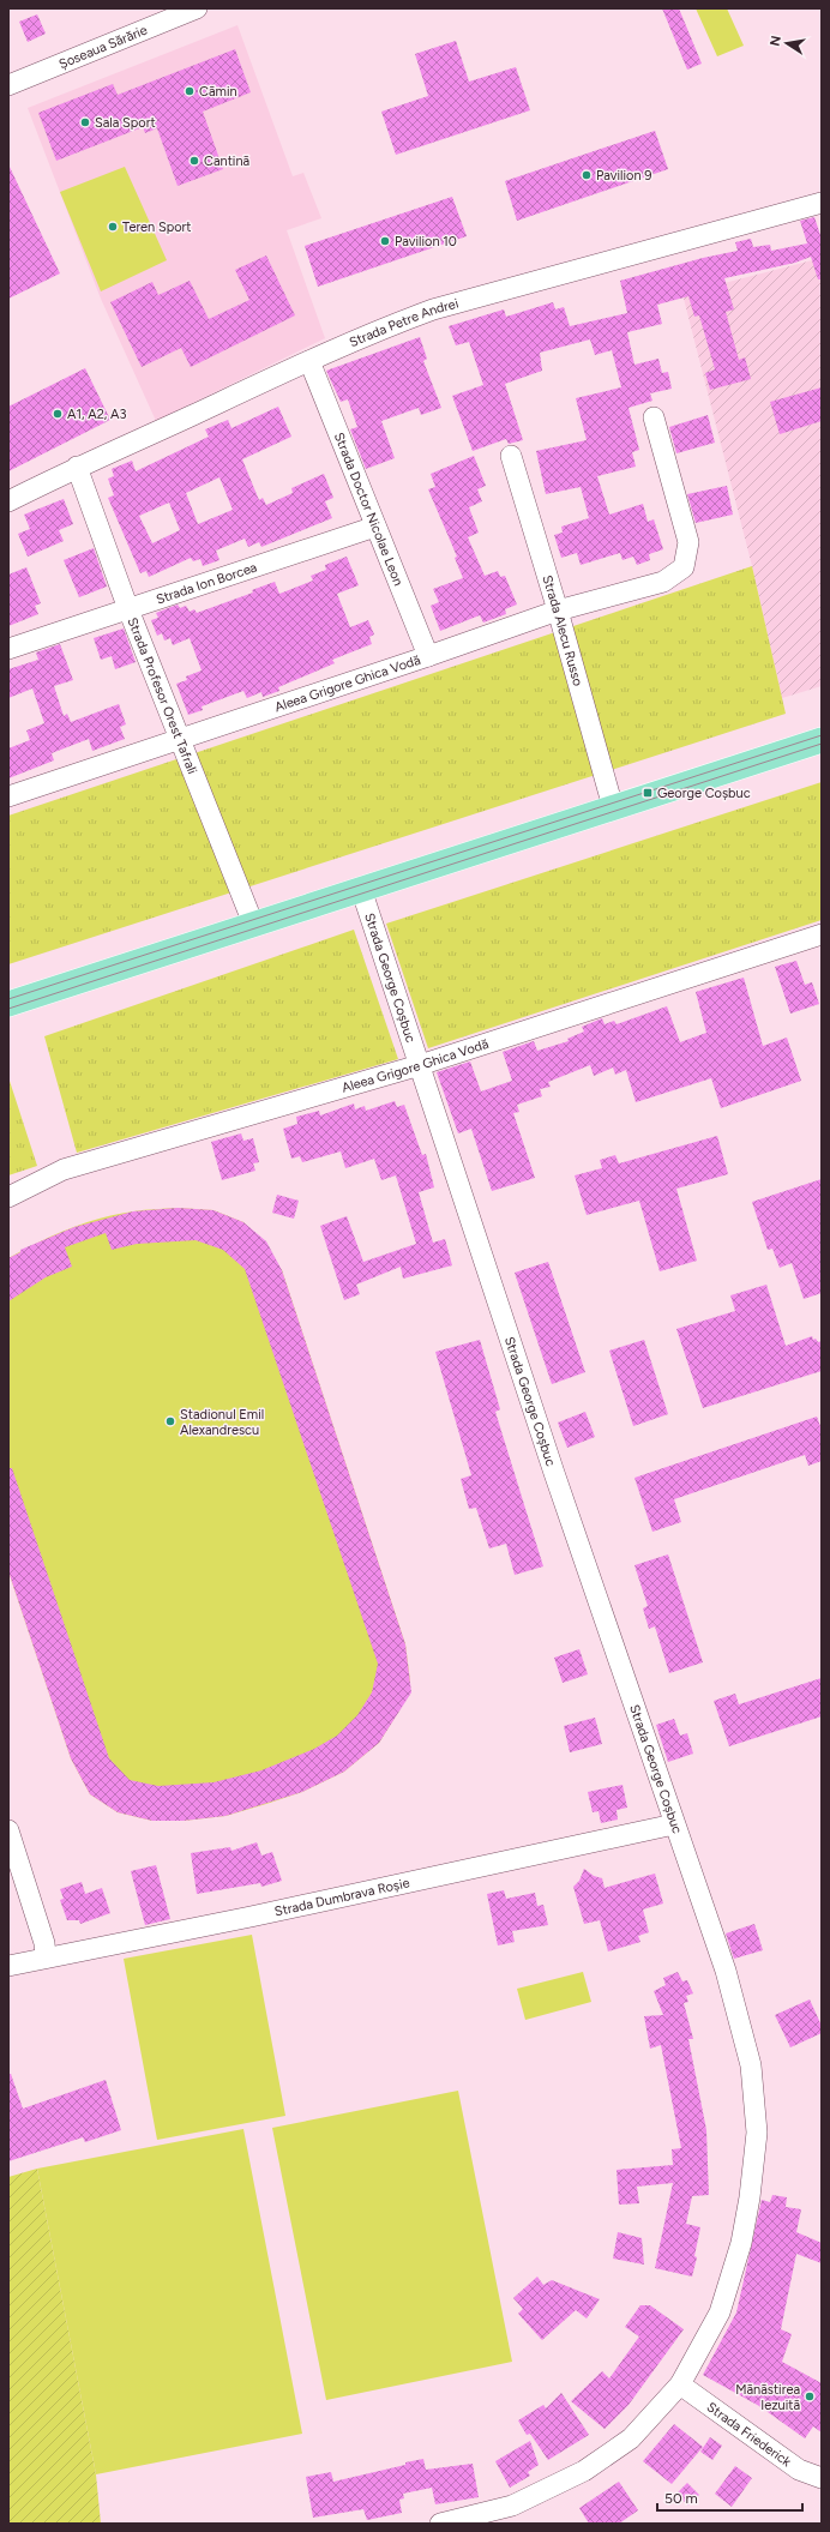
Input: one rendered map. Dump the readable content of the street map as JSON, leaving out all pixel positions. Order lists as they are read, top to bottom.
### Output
{
  "streets": {
    "street": [
      "Șoseaua Sărărie",
      "Strada Petre Andrei",
      "Strada Doctor Nicolae Leon",
      "Strada Ion Borcea",
      "Strada Alecu Russo",
      "Aleea Grigore Ghica Vodă",
      "Strada Profesor Orest Tafrali",
      "Strada George Coșbuc",
      "Strada Dumbrava Roșie",
      "Strada Friederick"
    ]
  },
  "crossings": [
    ["Strada Petre Andrei", "Strada Doctor Nicolae Leon"],
    ["Strada Petre Andrei", "Strada Profesor Orest Tafrali"],
    ["Strada Doctor Nicolae Leon", "Strada Ion Borcea"],
    ["Strada Doctor Nicolae Leon", "Aleea Grigore Ghica Vodă"],
    ["Strada Ion Borcea", "Strada Profesor Orest Tafrali"],
    ["Strada Alecu Russo", "Aleea Grigore Ghica Vodă"],
    ["Aleea Grigore Ghica Vodă", "Strada Profesor Orest Tafrali"],
    ["Aleea Grigore Ghica Vodă", "Strada George Coșbuc"],
    ["Strada George Coșbuc", "Strada Dumbrava Roșie"],
    ["Strada George Coșbuc", "Strada Friederick"]
  ],
  "places": {
    "other": [
      "Cămin",
      "Sala Sport",
      "Cantină",
      "Pavilion 9",
      "Teren Sport",
      "Pavilion 10",
      "A1, A2, A3",
      "Stadionul Emil Alexandrescu",
      "Mănăstirea Iezuită"
    ],
    "transit": ["George Coșbuc"]
  },
  "scale_bar": "50 m",
  "north": "left"
}
